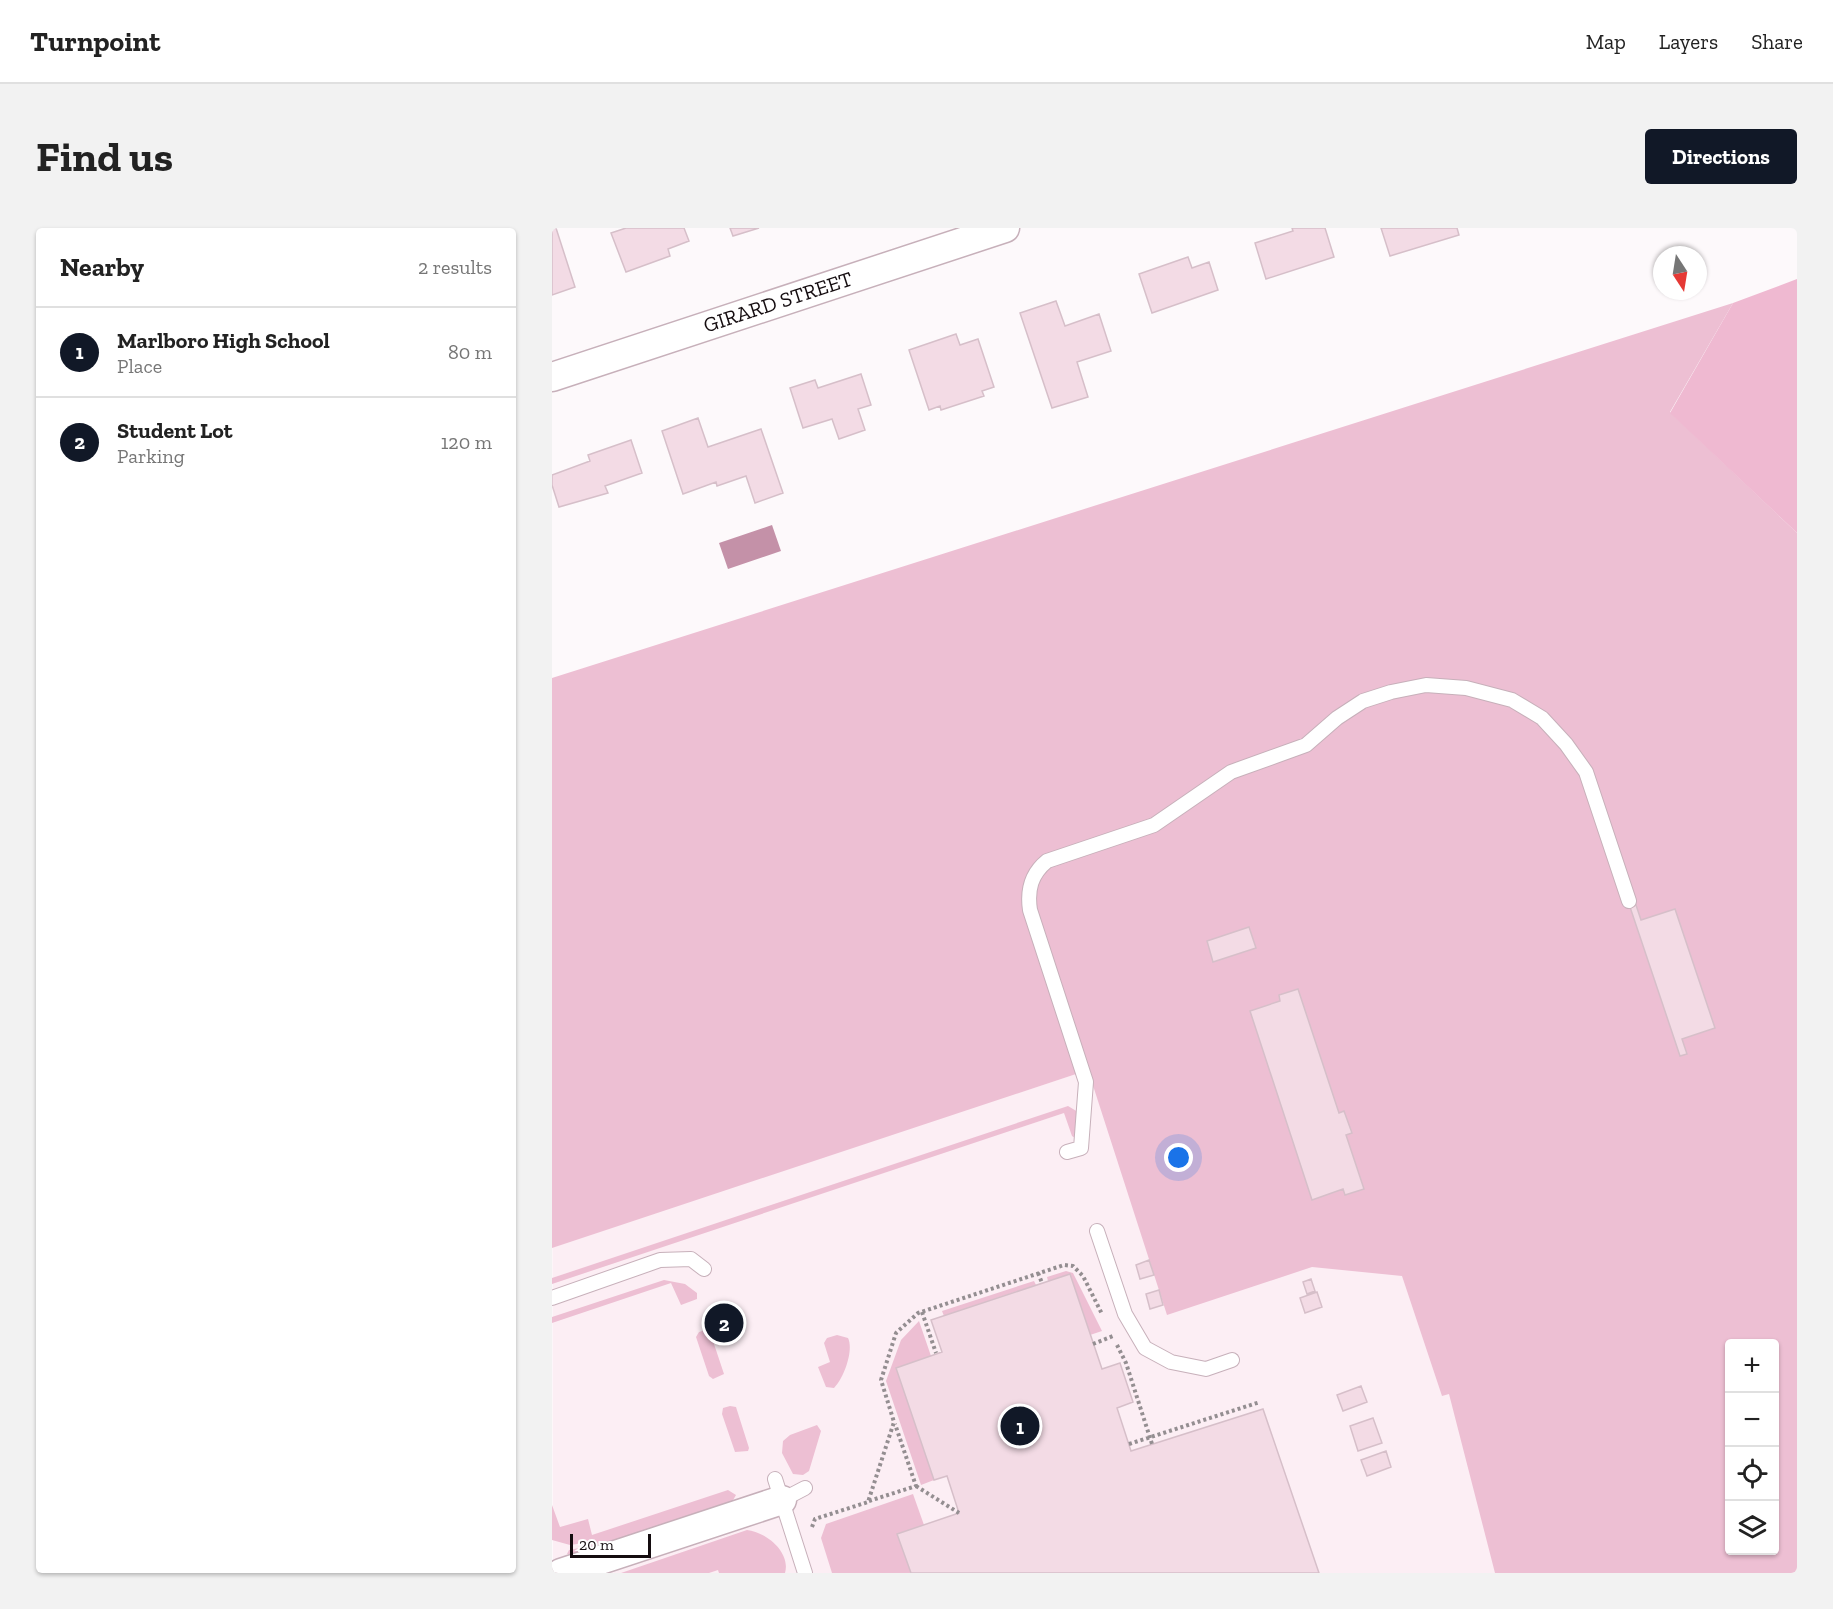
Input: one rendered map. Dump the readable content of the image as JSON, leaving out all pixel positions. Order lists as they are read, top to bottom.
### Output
{
  "streets": {
    "street": ["GIRARD STREET"]
  },
  "scale_bar": "20 m",
  "north": "bottom",
  "page": {
    "header": "Turnpoint",
    "nav": ["Map", "Layers", "Share"],
    "buttons": "Directions",
    "title": "Find us",
    "heading": ["Nearby", "2 results"],
    "list": [
      {
        "mark": "1",
        "name": "Marlboro High School",
        "note": "Place",
        "value": "80 m"
      },
      {
        "mark": "2",
        "name": "Student Lot",
        "note": "Parking",
        "value": "120 m"
      }
    ],
    "pins": ["2", "1"],
    "map_buttons": ["+", "−"],
    "scale": "20 m"
  }
}
